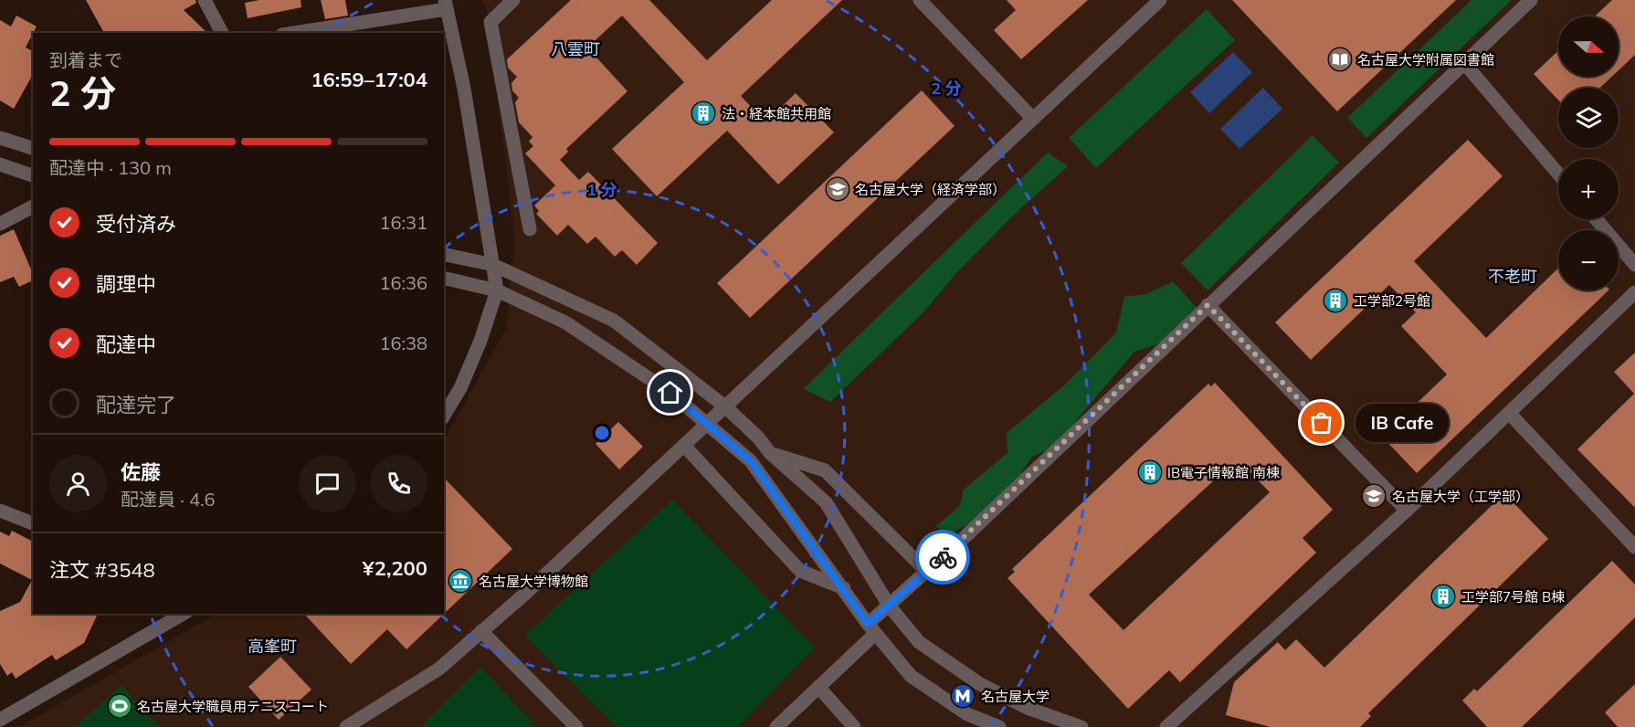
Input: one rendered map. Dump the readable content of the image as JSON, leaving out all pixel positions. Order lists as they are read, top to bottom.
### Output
{
  "districts": ["八雲町", "不老町", "高峯町"],
  "places": {
    "library": ["名古屋大学附属図書館"],
    "building": [
      "法・経本館共用館",
      "工学部2号館",
      "IB電子情報館 南棟",
      "工学部7号館 B棟"
    ],
    "school or university": ["名古屋大学（経済学部）", "名古屋大学（工学部）"],
    "other": ["IB Cafe"],
    "museum": ["名古屋大学博物館"],
    "metro station": ["名古屋大学"],
    "sports": ["名古屋大学職員用テニスコート"]
  },
  "north": "right",
  "page": {
    "map_buttons": ["+", "−"],
    "heading": ["2 分", "到着まで", "16:59–17:04"],
    "panel": [
      "佐藤",
      "配達員 · 4.6",
      "注文 #3548",
      "¥2,200"
    ],
    "bar": "配達中 · 130 m",
    "list": [
      ["受付済み", "16:31"],
      ["調理中", "16:36"],
      ["配達中", "16:38"],
      "配達完了"
    ],
    "bubble": "IB Cafe"
  },
  "rings": ["2 分", "1 分"]
}
